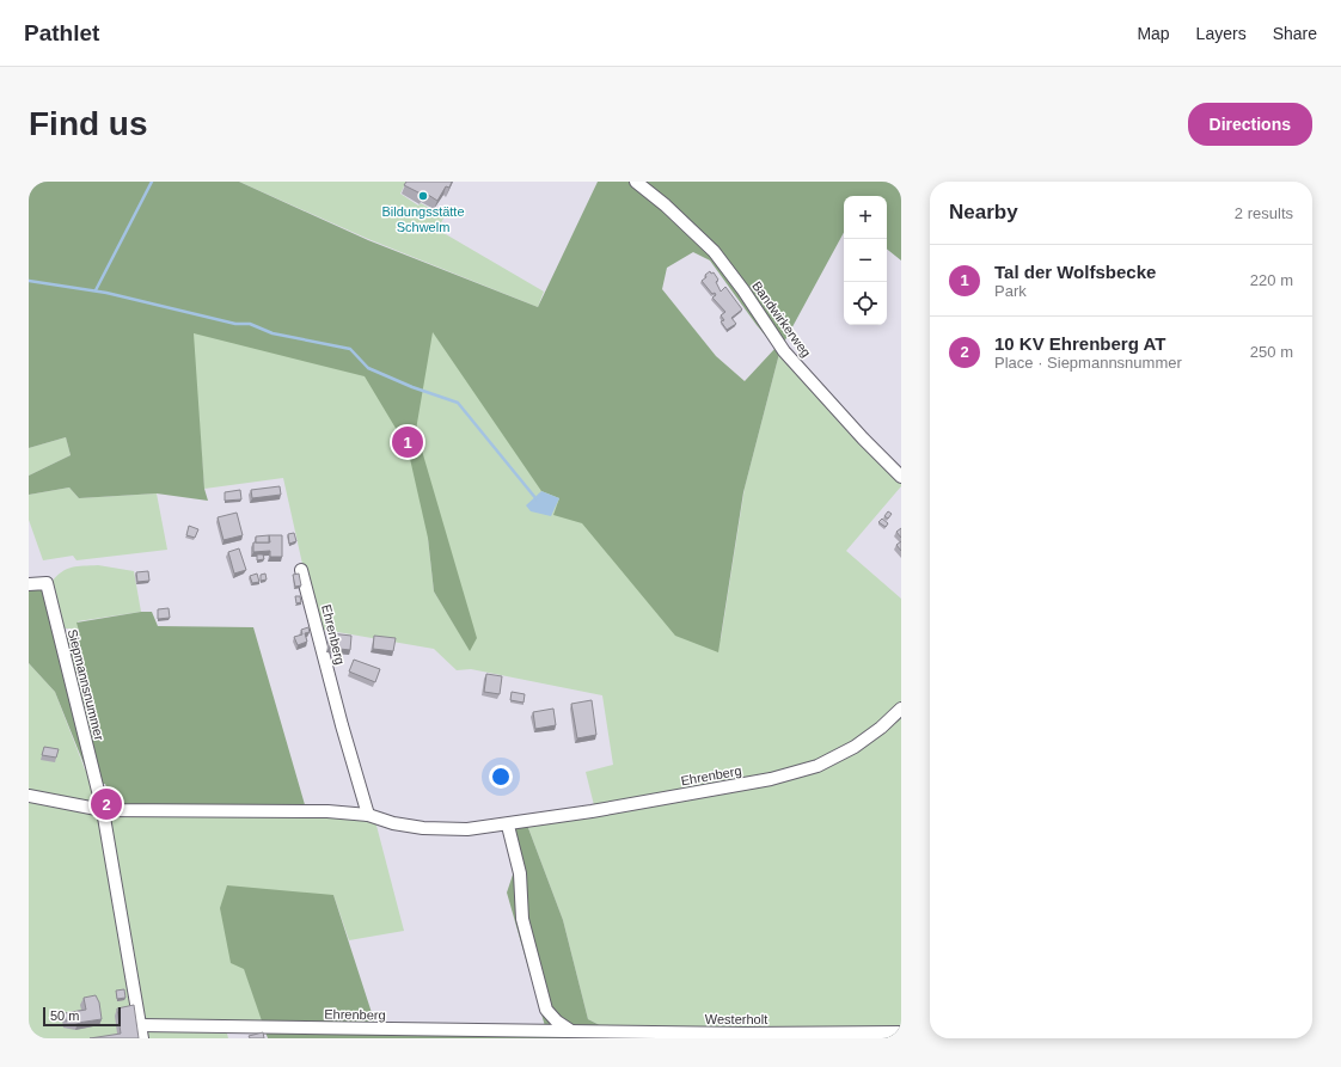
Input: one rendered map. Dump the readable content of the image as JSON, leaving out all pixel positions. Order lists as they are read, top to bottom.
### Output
{
  "streets": {
    "street": [
      "Bandwirkerweg",
      "Ehrenberg",
      "Siepmannsnummer",
      "Westerholt"
    ]
  },
  "crossings": [
    ["Ehrenberg", "Siepmannsnummer"],
    ["Ehrenberg", "Westerholt"]
  ],
  "places": ["Bildungsstätte Schwelm"],
  "scale_bar": "50 m",
  "page": {
    "header": "Pathlet",
    "nav": ["Map", "Layers", "Share"],
    "buttons": "Directions",
    "title": "Find us",
    "heading": ["Nearby", "2 results"],
    "map_buttons": ["+", "−"],
    "list": [
      {
        "mark": "1",
        "name": "Tal der Wolfsbecke",
        "note": "Park",
        "value": "220 m"
      },
      {
        "mark": "2",
        "name": "10 KV Ehrenberg AT",
        "note": "Place · Siepmannsnummer",
        "value": "250 m"
      }
    ],
    "pins": ["1", "2"],
    "scale": "50 m"
  }
}
